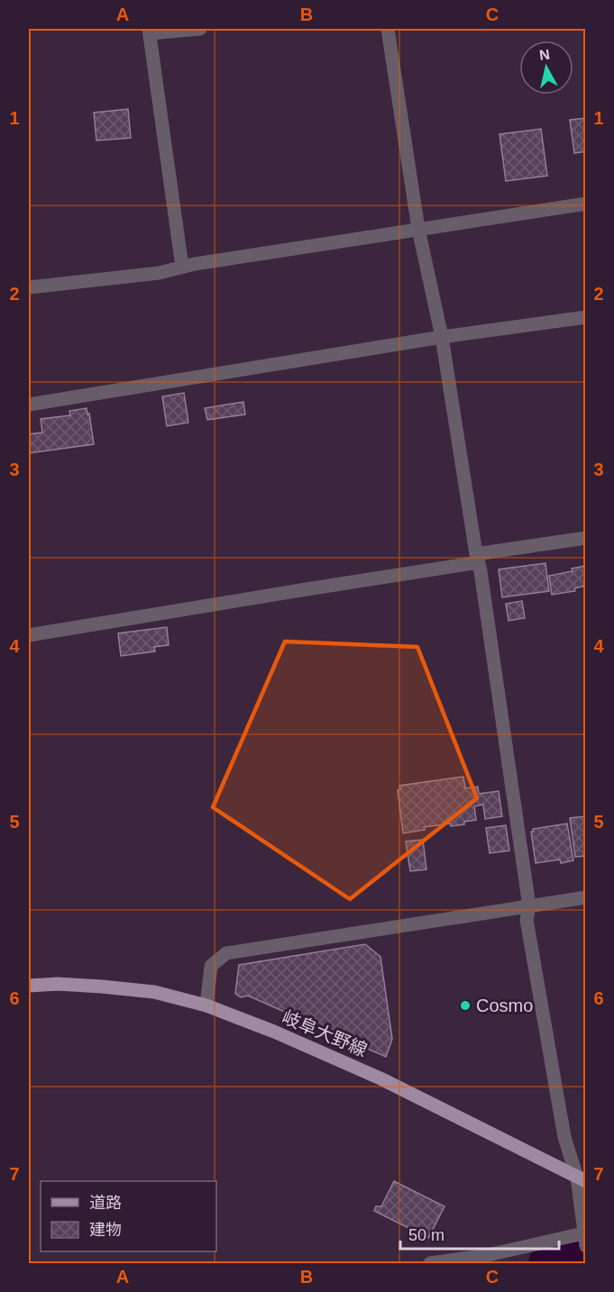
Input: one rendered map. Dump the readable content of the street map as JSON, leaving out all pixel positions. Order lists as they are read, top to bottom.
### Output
{
  "streets": {
    "main road": ["岐阜大野線"]
  },
  "places": ["Cosmo"],
  "legend": ["道路", "建物"],
  "scale_bar": "50 m",
  "north": "top",
  "grid": {
    "columns": ["A", "B", "C"],
    "rows": [
      "1",
      "2",
      "3",
      "4",
      "5",
      "6",
      "7"
    ]
  }
}
